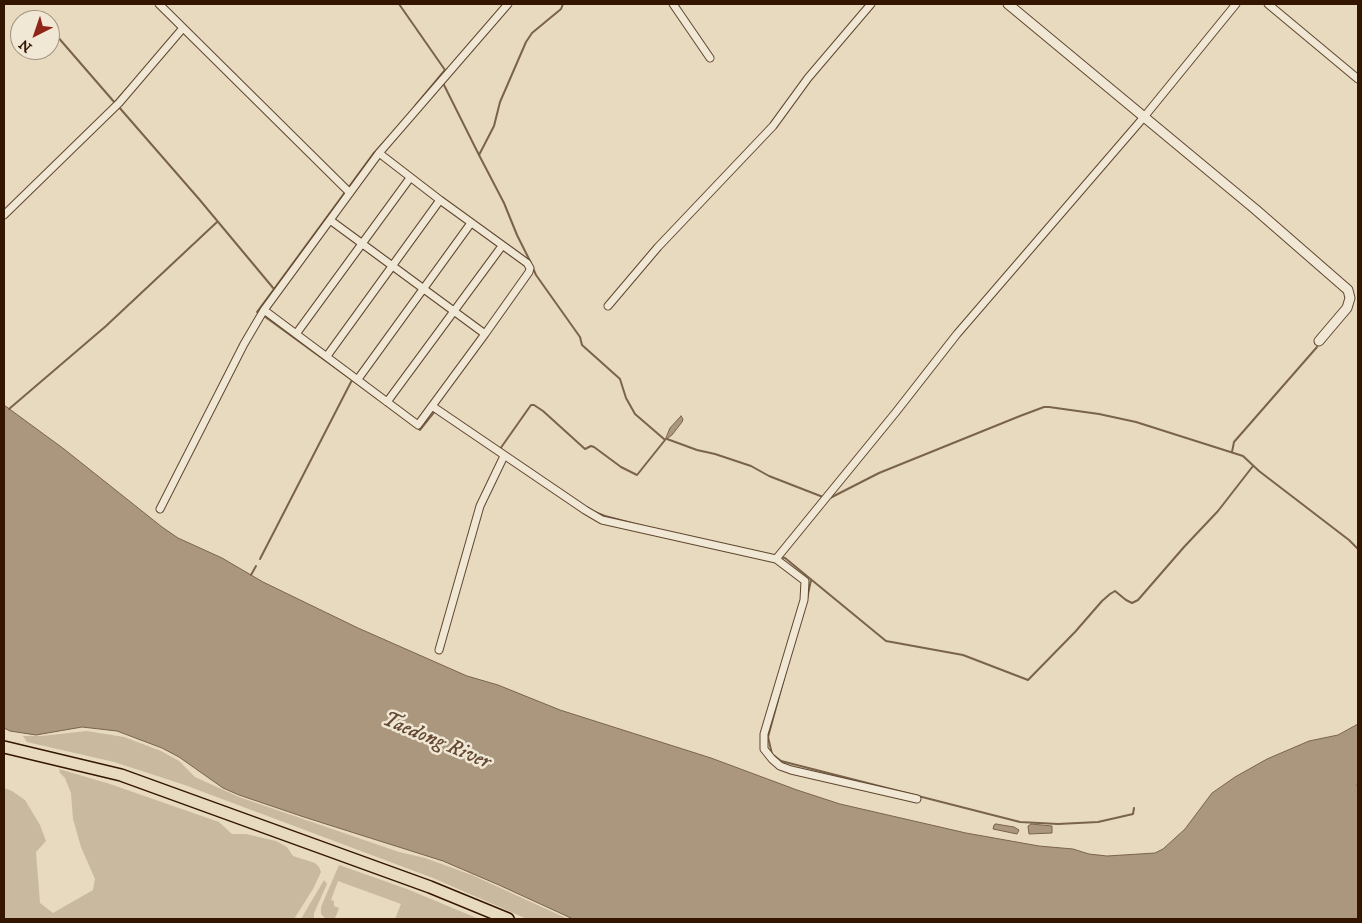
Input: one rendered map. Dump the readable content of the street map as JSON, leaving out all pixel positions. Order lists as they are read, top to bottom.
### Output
{
  "water": ["Taedong River"],
  "north": "bottom left"
}
